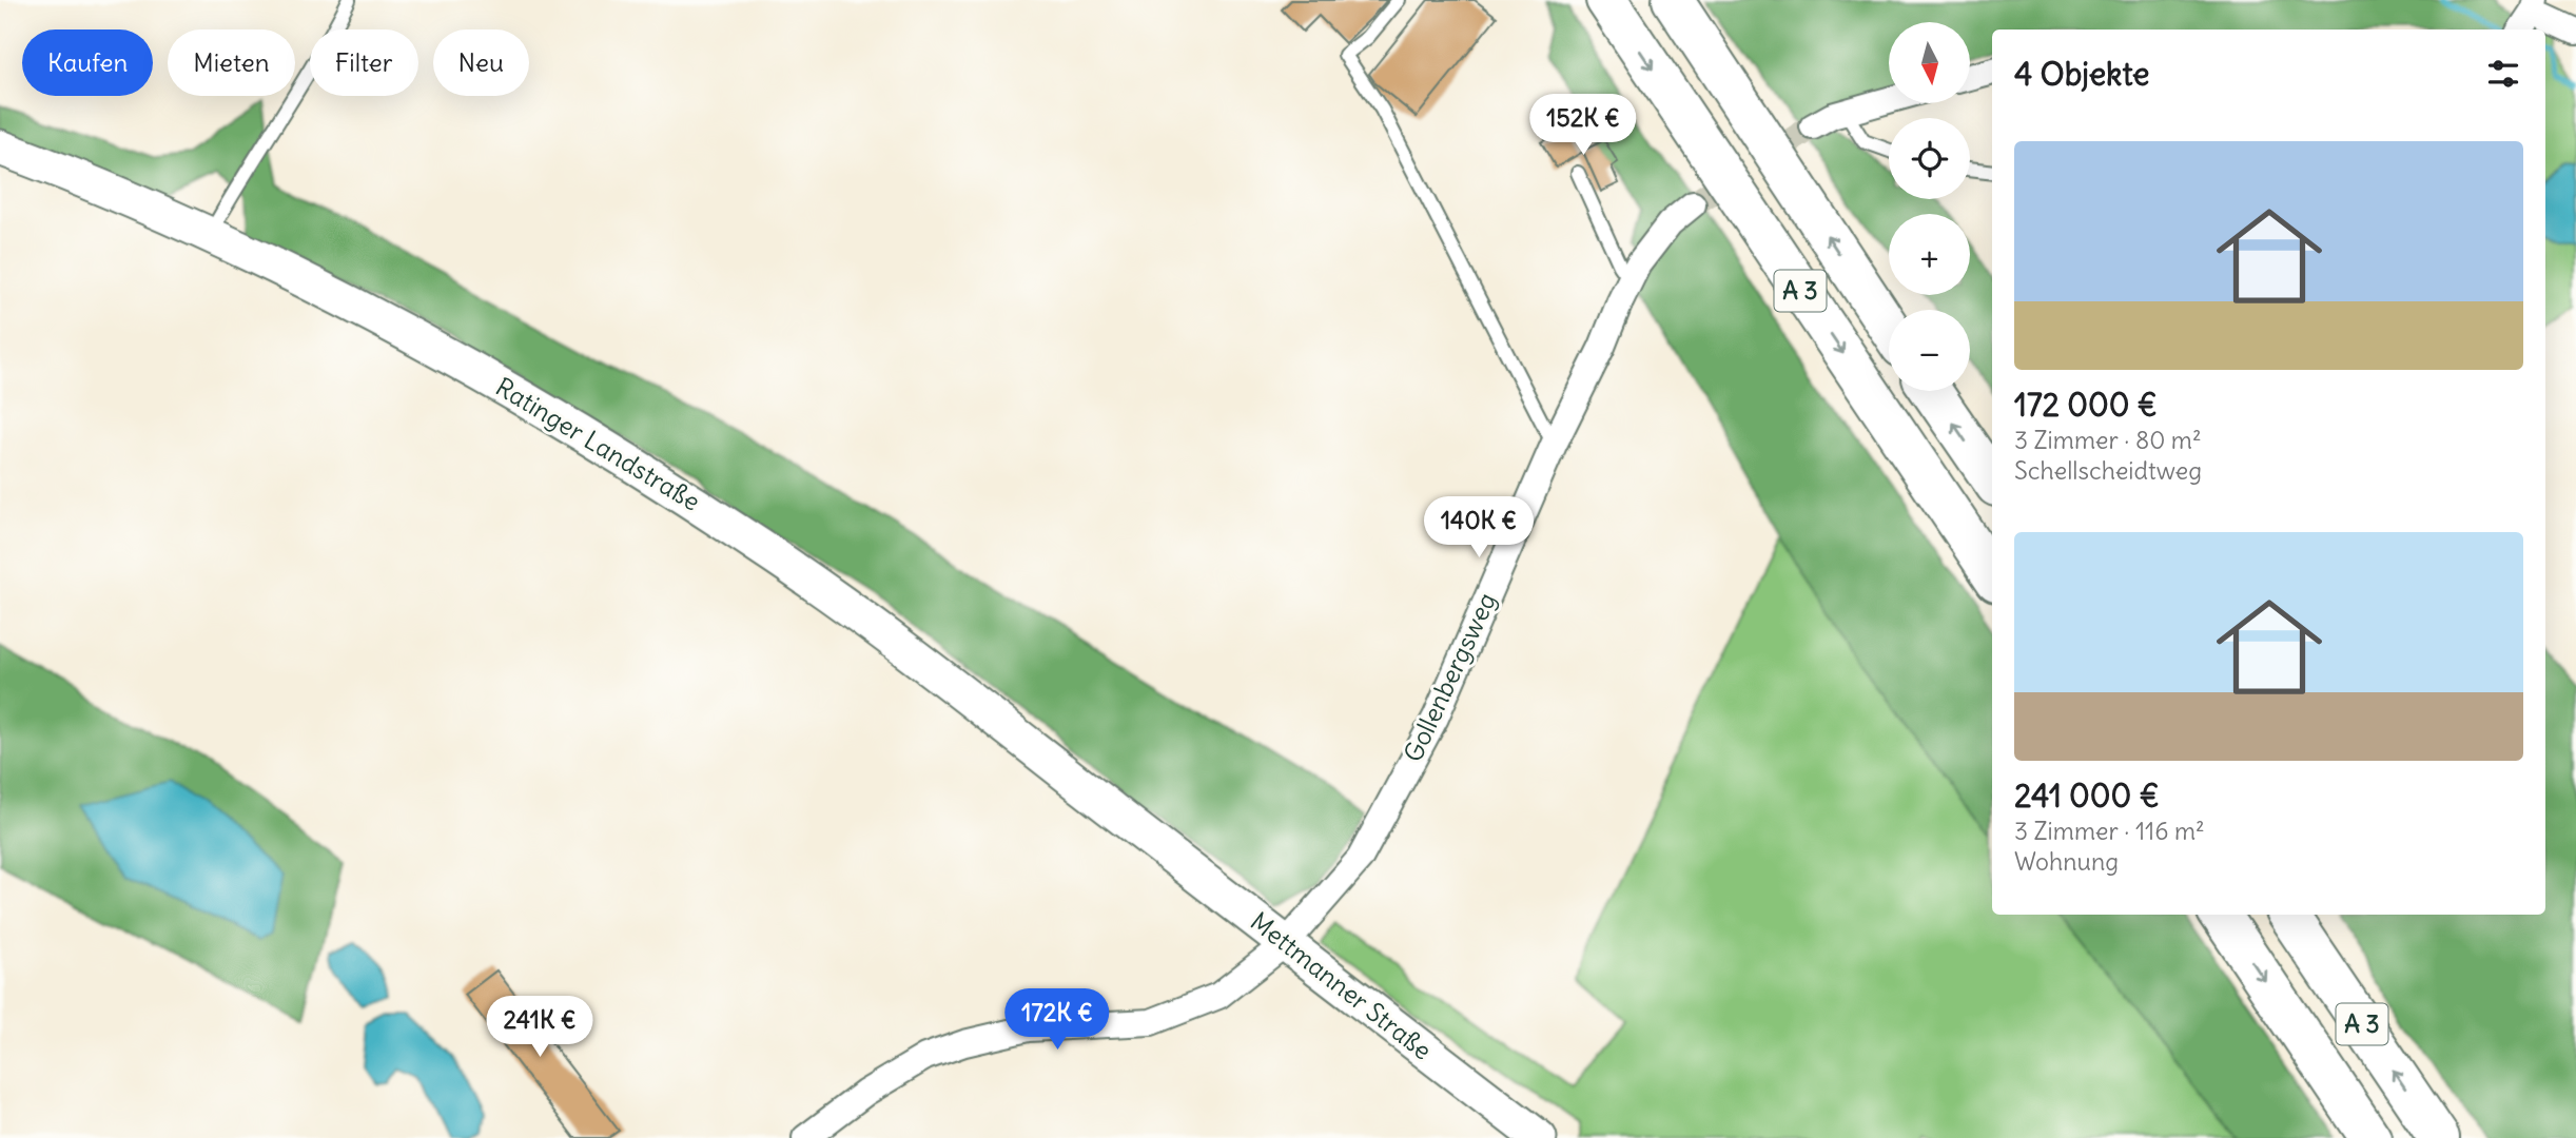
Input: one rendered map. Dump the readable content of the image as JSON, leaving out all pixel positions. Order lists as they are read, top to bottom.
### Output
{
  "streets": {
    "highway": ["A 3"],
    "main road": ["Ratinger Landstraße", "Mettmanner Straße"],
    "street": ["Gollenbergsweg"]
  },
  "crossings": [
    ["Ratinger Landstraße", "Mettmanner Straße"],
    ["Gollenbergsweg", "Mettmanner Straße"]
  ],
  "north": "bottom",
  "page": {
    "map_buttons": ["+", "−"],
    "chip": [
      "Kaufen",
      "Mieten",
      "Filter",
      "Neu"
    ],
    "heading": "4 Objekte",
    "price": [
      "152K €",
      "140K €",
      "172K €",
      "241K €"
    ],
    "list": [
      {
        "name": "172 000 €",
        "note": "3 Zimmer · 80 m² · Schellscheidtweg"
      },
      {
        "name": "241 000 €",
        "note": "3 Zimmer · 116 m² · Wohnung"
      }
    ]
  }
}
